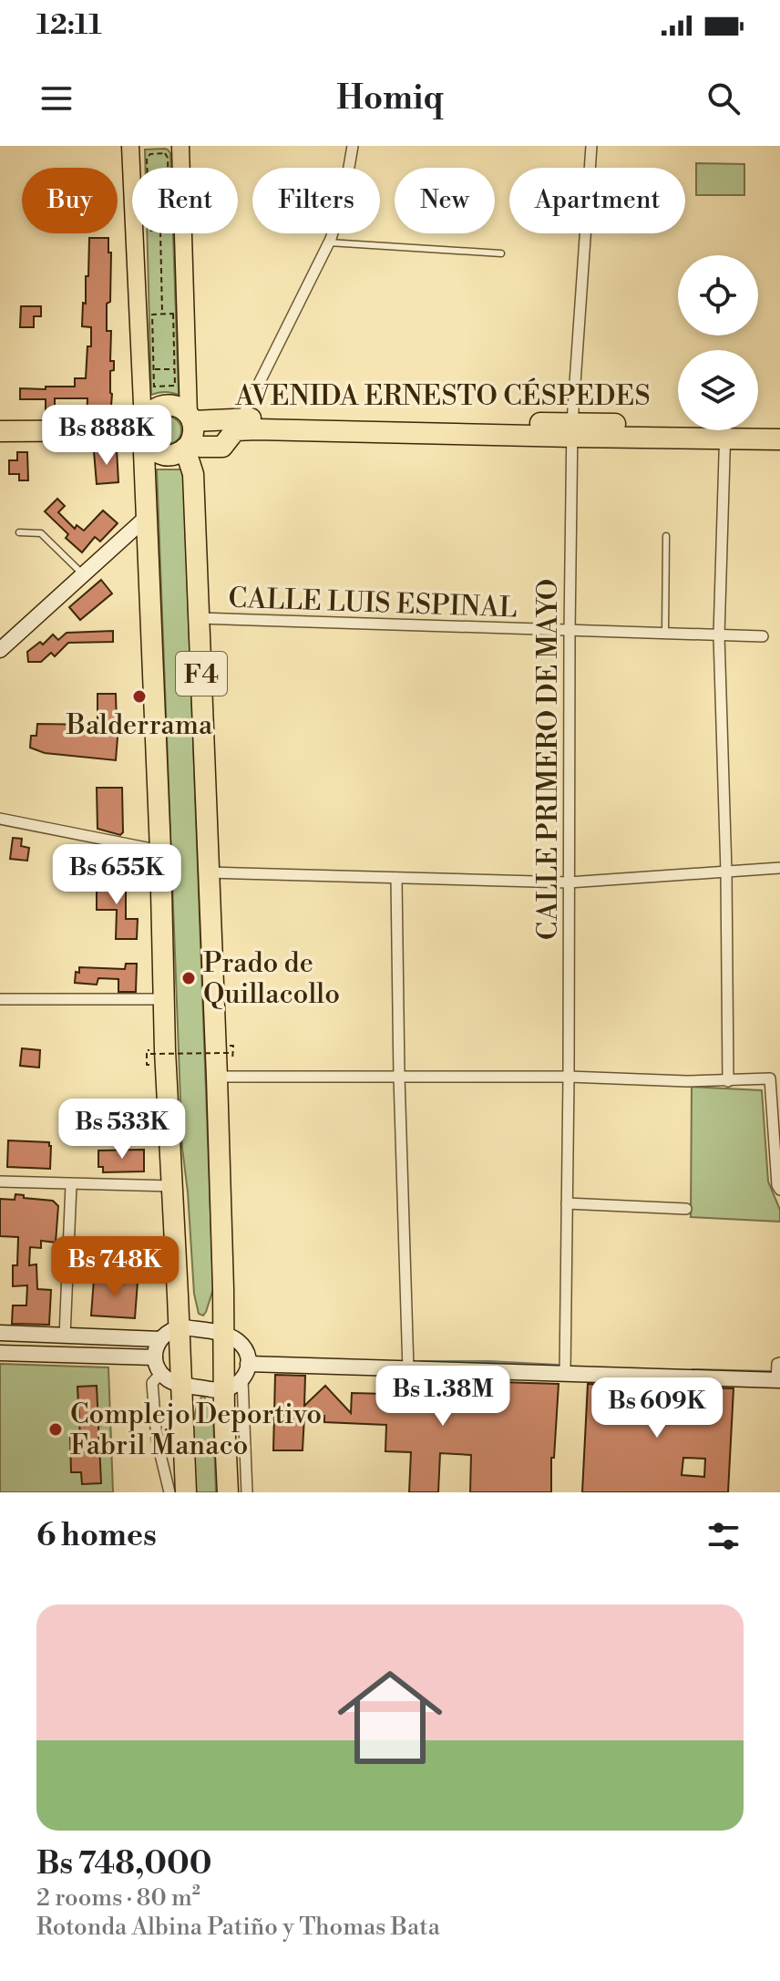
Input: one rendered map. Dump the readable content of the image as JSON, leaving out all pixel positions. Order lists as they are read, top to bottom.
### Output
{
  "streets": {
    "highway": ["AVENIDA ERNESTO CÉSPEDES", "F4"],
    "street": ["CALLE LUIS ESPINAL", "CALLE PRIMERO DE MAYO"]
  },
  "crossings": [
    ["AVENIDA ERNESTO CÉSPEDES", "F4"],
    ["AVENIDA ERNESTO CÉSPEDES", "CALLE PRIMERO DE MAYO"],
    ["CALLE LUIS ESPINAL", "F4"],
    ["CALLE LUIS ESPINAL", "CALLE PRIMERO DE MAYO"]
  ],
  "places": ["Balderrama", "Prado de Quillacollo", "Complejo Deportivo Fabril Manaco"],
  "page": {
    "status": "12:11",
    "header": "Homiq",
    "chip": [
      "Buy",
      "Rent",
      "Filters",
      "New",
      "Apartment"
    ],
    "price": [
      "Bs 888K",
      "Bs 655K",
      "Bs 533K",
      "Bs 748K",
      "Bs 1.38M",
      "Bs 609K"
    ],
    "heading": "6 homes",
    "list": [
      {
        "name": "Bs 748,000",
        "note": "2 rooms · 80 m² · Rotonda Albina Patiño y Thomas Bata"
      }
    ]
  }
}
